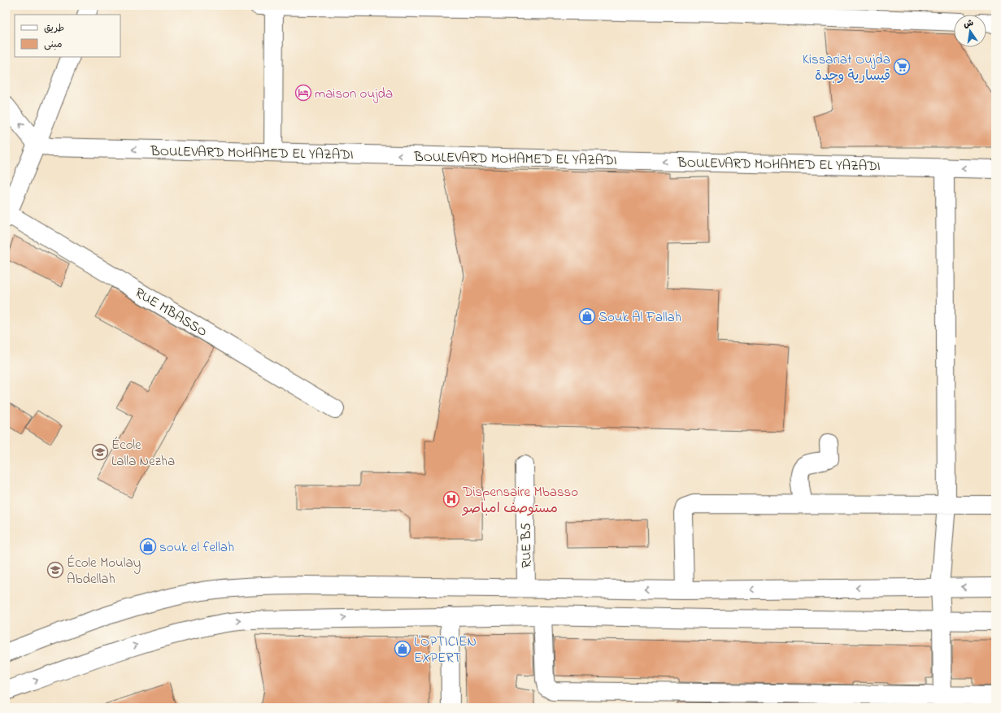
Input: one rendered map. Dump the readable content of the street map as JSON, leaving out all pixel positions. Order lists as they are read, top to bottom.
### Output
{
  "streets": {
    "street": ["BOULEVARD MOHAMED EL YAZADI", "RUE MBASSO", "RUE B5"]
  },
  "places": {
    "supermarket": ["Kissariat Oujda قيسارية وجدة"],
    "hotel": ["maison oujda"],
    "shop": ["Souk Al Fallah", "souk el fellah", "L'OPTICIEN EXPERT"],
    "school or university": ["École Lalla Nezha", "École Moulay Abdellah"],
    "hospital": ["Dispensaire Mbasso مستوصف امباصو"]
  },
  "legend": ["طريق", "مبنى"],
  "north": "top"
}
